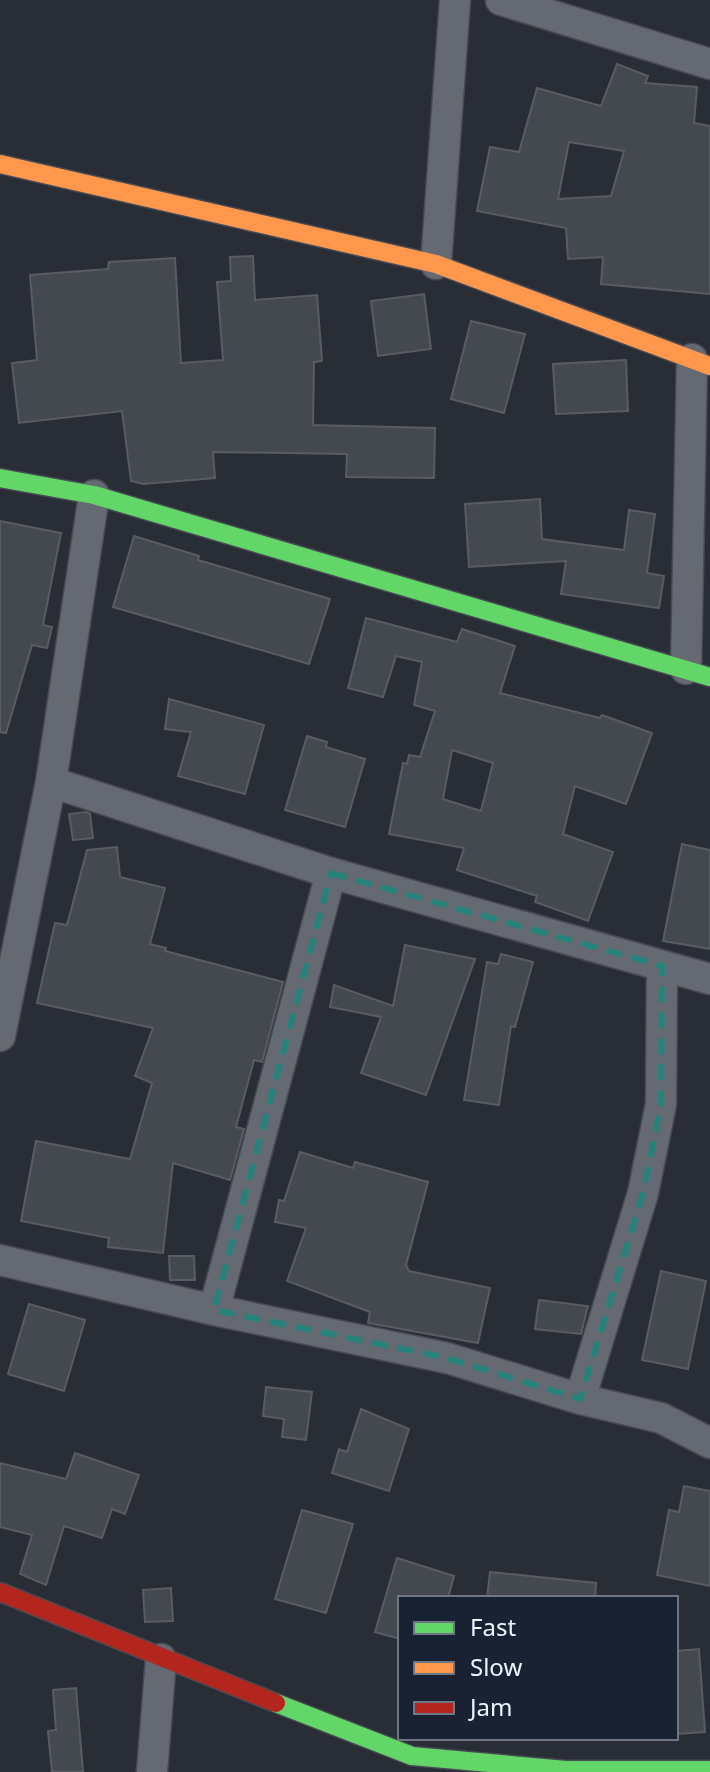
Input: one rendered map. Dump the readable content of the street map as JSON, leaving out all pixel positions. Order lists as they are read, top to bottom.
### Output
{
  "legend": ["Fast", "Slow", "Jam"]
}
